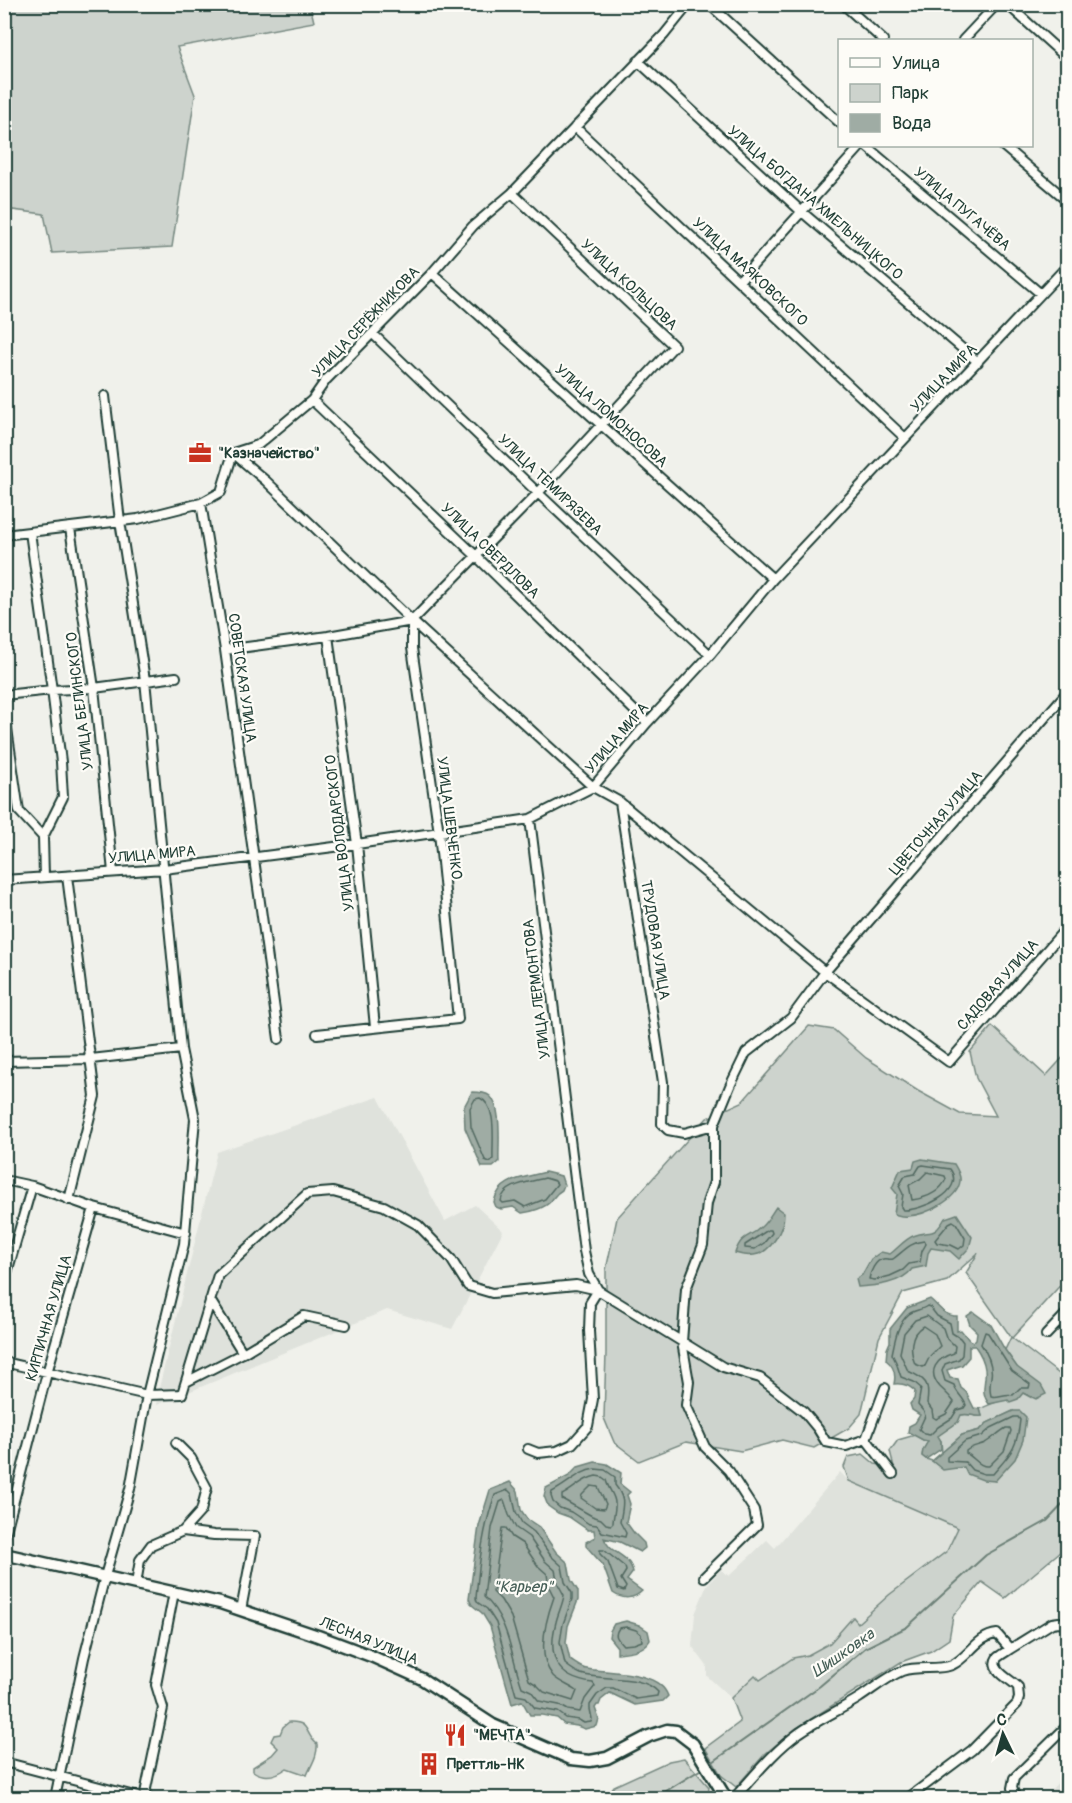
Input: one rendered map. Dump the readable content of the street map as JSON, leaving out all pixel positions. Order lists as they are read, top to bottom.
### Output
{
  "streets": {
    "street": [
      "УЛИЦА БОГДАНА ХМЕЛЬНИЦКОГО",
      "УЛИЦА ПУГАЧЁВА",
      "УЛИЦА МАЯКОВСКОГО",
      "УЛИЦА КОЛЬЦОВА",
      "УЛИЦА СЕРЁЖНИКОВА",
      "УЛИЦА МИРА",
      "УЛИЦА ЛОМОНОСОВА",
      "УЛИЦА ТЕМИРЯЗЕВА",
      "УЛИЦА СВЕРДЛОВА",
      "СОВЕТСКАЯ УЛИЦА",
      "УЛИЦА БЕЛИНСКОГО",
      "УЛИЦА ШЕВЧЕНКО",
      "ЦВЕТОЧНАЯ УЛИЦА",
      "УЛИЦА ВОЛОДАРСКОГО",
      "ТРУДОВАЯ УЛИЦА",
      "САДОВАЯ УЛИЦА",
      "УЛИЦА ЛЕРМОНТОВА",
      "КИРПИЧНАЯ УЛИЦА",
      "ЛЕСНАЯ УЛИЦА"
    ]
  },
  "crossings": [
    ["УЛИЦА БОГДАНА ХМЕЛЬНИЦКОГО", "УЛИЦА СЕРЁЖНИКОВА"],
    ["УЛИЦА БОГДАНА ХМЕЛЬНИЦКОГО", "УЛИЦА МИРА"],
    ["УЛИЦА ПУГАЧЁВА", "УЛИЦА МИРА"],
    ["УЛИЦА МАЯКОВСКОГО", "УЛИЦА СЕРЁЖНИКОВА"],
    ["УЛИЦА МАЯКОВСКОГО", "УЛИЦА МИРА"],
    ["УЛИЦА КОЛЬЦОВА", "УЛИЦА СЕРЁЖНИКОВА"],
    ["УЛИЦА КОЛЬЦОВА", "УЛИЦА ЛОМОНОСОВА"],
    ["УЛИЦА СЕРЁЖНИКОВА", "УЛИЦА ЛОМОНОСОВА"],
    ["УЛИЦА СЕРЁЖНИКОВА", "УЛИЦА ТЕМИРЯЗЕВА"],
    ["УЛИЦА СЕРЁЖНИКОВА", "УЛИЦА СВЕРДЛОВА"],
    ["УЛИЦА МИРА", "УЛИЦА ЛОМОНОСОВА"],
    ["УЛИЦА МИРА", "УЛИЦА ТЕМИРЯЗЕВА"],
    ["УЛИЦА МИРА", "УЛИЦА СВЕРДЛОВА"],
    ["УЛИЦА МИРА", "СОВЕТСКАЯ УЛИЦА"],
    ["УЛИЦА МИРА", "УЛИЦА БЕЛИНСКОГО"],
    ["УЛИЦА МИРА", "УЛИЦА ШЕВЧЕНКО"],
    ["УЛИЦА МИРА", "УЛИЦА ВОЛОДАРСКОГО"],
    ["УЛИЦА МИРА", "УЛИЦА ЛЕРМОНТОВА"],
    ["УЛИЦА ШЕВЧЕНКО", "УЛИЦА ВОЛОДАРСКОГО"],
    ["ЦВЕТОЧНАЯ УЛИЦА", "ТРУДОВАЯ УЛИЦА"],
    ["ЦВЕТОЧНАЯ УЛИЦА", "САДОВАЯ УЛИЦА"]
  ],
  "water": ["\"Карьер\"", "Шишковка"],
  "places": {
    "office": ["\"Казначейство\""],
    "restaurant": ["\"МЕЧТА\""],
    "building": ["Преттль-НК"]
  },
  "legend": ["Улица", "Парк", "Вода"],
  "north": "top"
}
